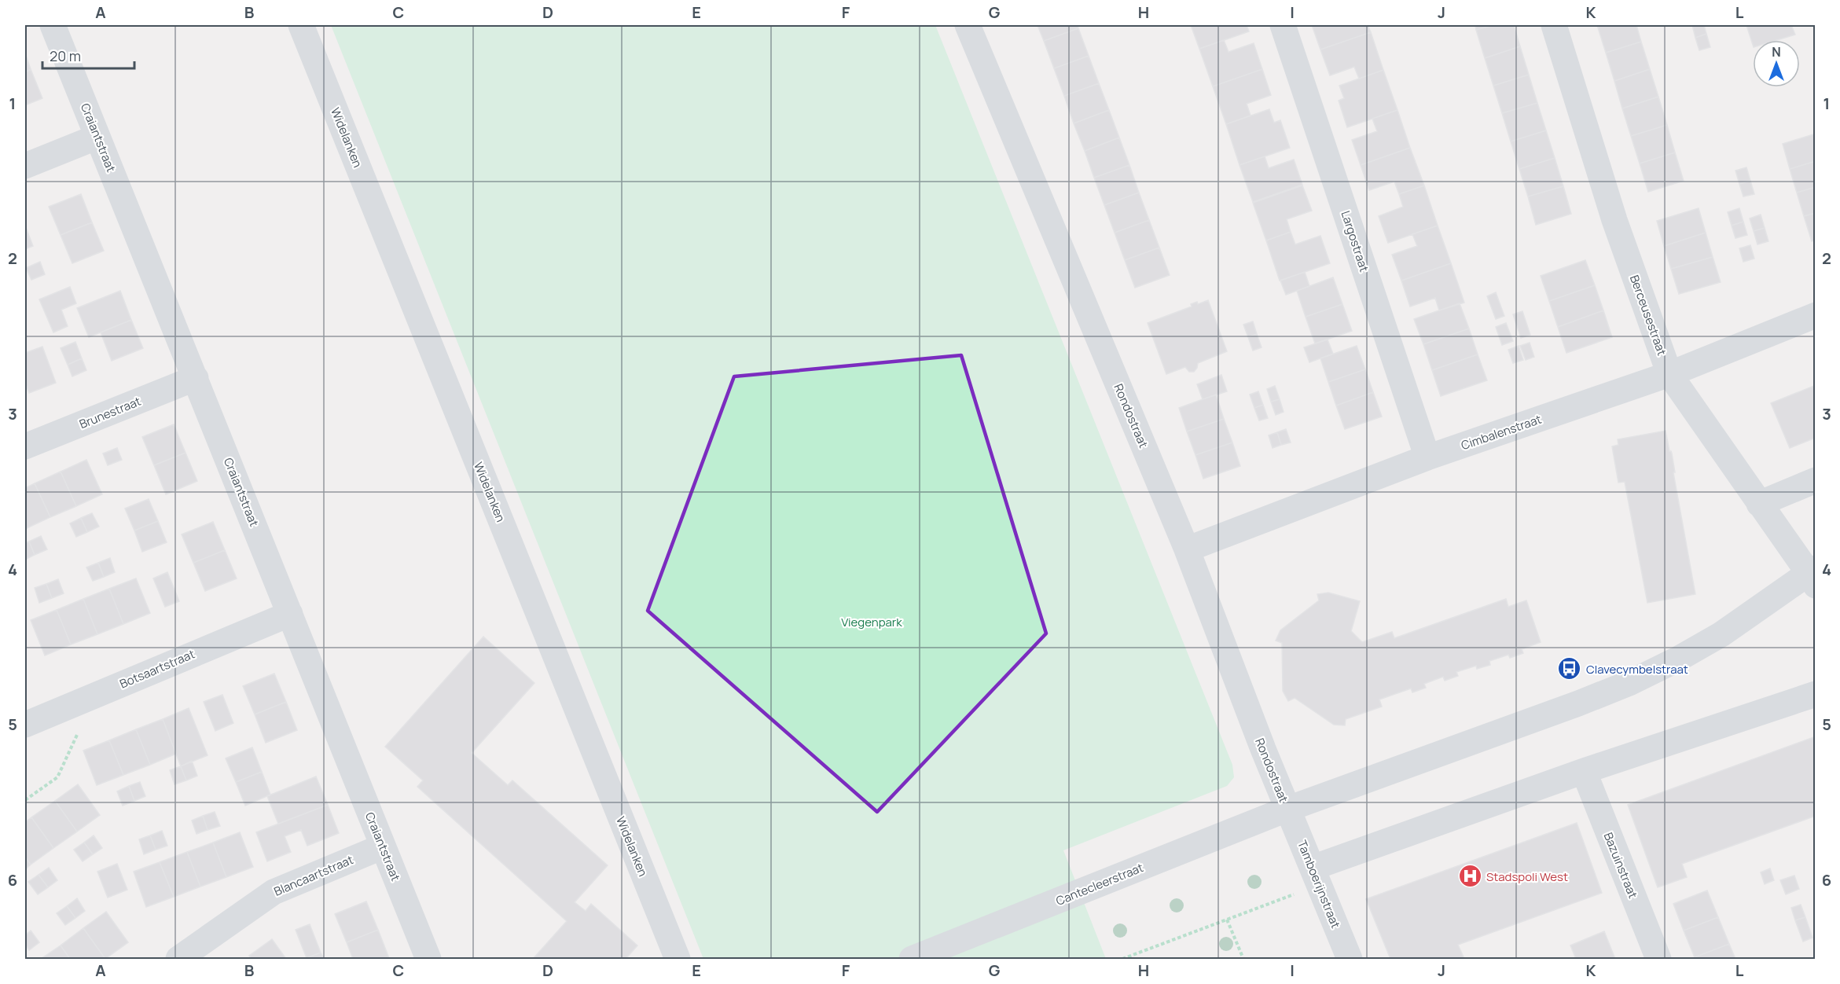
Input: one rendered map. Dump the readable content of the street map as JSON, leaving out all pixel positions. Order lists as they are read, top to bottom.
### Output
{
  "streets": {
    "street": [
      "Craiantstraat",
      "Widelanken",
      "Largostraat",
      "Berceusestraat",
      "Brunestraat",
      "Rondostraat",
      "Cimbalenstraat",
      "Botsaartstraat",
      "Bazuinstraat",
      "Blancaartstraat",
      "Cantecleerstraat",
      "Tamboerijnstraat"
    ]
  },
  "crossings": [
    ["Craiantstraat", "Brunestraat"],
    ["Craiantstraat", "Botsaartstraat"],
    ["Craiantstraat", "Blancaartstraat"],
    ["Largostraat", "Cimbalenstraat"],
    ["Berceusestraat", "Cimbalenstraat"],
    ["Rondostraat", "Cimbalenstraat"],
    ["Rondostraat", "Cantecleerstraat"],
    ["Rondostraat", "Tamboerijnstraat"],
    ["Cantecleerstraat", "Tamboerijnstraat"]
  ],
  "parks": ["Viegenpark"],
  "places": {
    "bus stop": ["Clavecymbelstraat"],
    "hospital": ["Stadspoli West"]
  },
  "scale_bar": "20 m",
  "north": "top",
  "grid": {
    "columns": [
      "A",
      "B",
      "C",
      "D",
      "E",
      "F",
      "G",
      "H",
      "I",
      "J",
      "K",
      "L"
    ],
    "rows": [
      "1",
      "2",
      "3",
      "4",
      "5",
      "6"
    ]
  }
}
